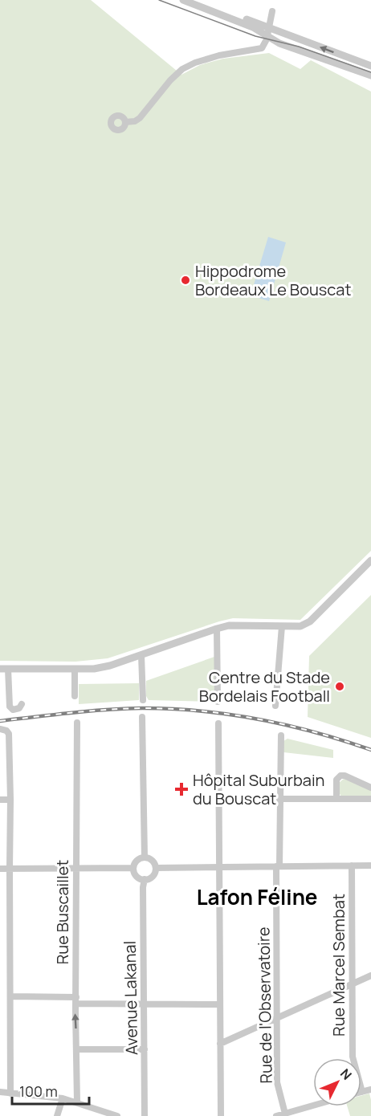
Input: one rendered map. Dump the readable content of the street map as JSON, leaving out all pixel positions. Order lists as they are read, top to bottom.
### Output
{
  "streets": {
    "street": [
      "Rue Buscaillet",
      "Rue Marcel Sembat",
      "Avenue Lakanal",
      "Rue de l'Observatoire"
    ]
  },
  "districts": ["Lafon Féline"],
  "places": {
    "other": ["Hippodrome Bordeaux Le Bouscat", "Centre du Stade Bordelais Football"],
    "health": ["Hôpital Suburbain du Bouscat"]
  },
  "scale_bar": "100 m",
  "north": "top right"
}
